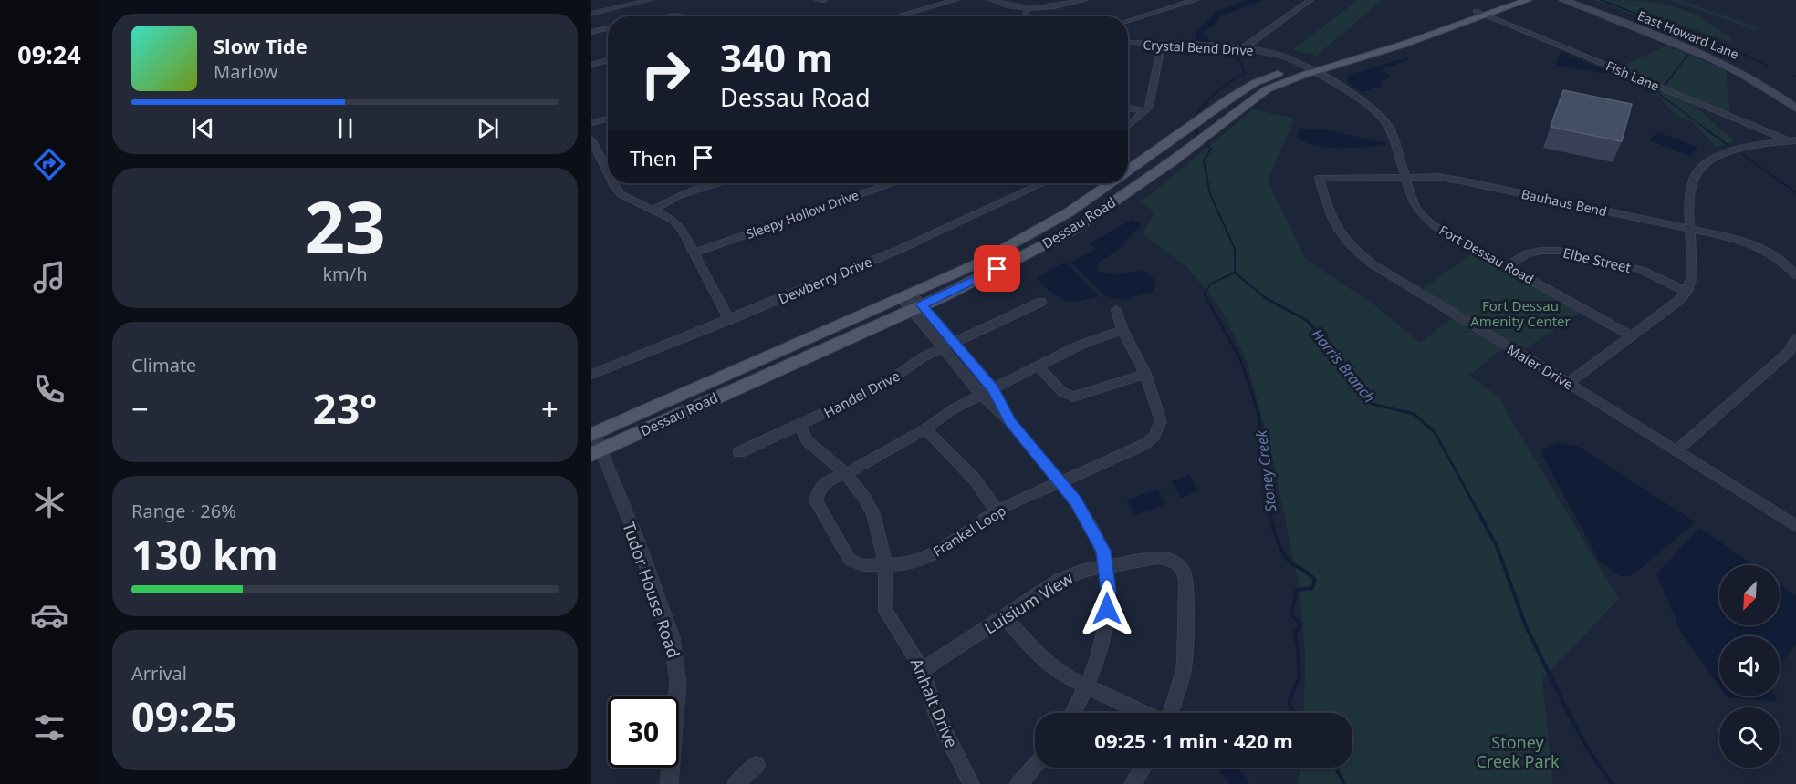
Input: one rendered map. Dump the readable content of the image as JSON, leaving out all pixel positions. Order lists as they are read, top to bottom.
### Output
{
  "streets": {
    "main road": ["East Howard Lane", "Dessau Road"],
    "street": [
      "Crystal Bend Drive",
      "Fish Lane",
      "Bauhaus Bend",
      "Sleepy Hollow Drive",
      "Fort Dessau Road",
      "Elbe Street",
      "Dewberry Drive",
      "Maier Drive",
      "Handel Drive",
      "Frankel Loop",
      "Tudor House Road",
      "Luisium View",
      "Anhalt Drive"
    ]
  },
  "crossings": [
    ["Crystal Bend Drive", "Dessau Road"],
    ["Crystal Bend Drive", "Fort Dessau Road"],
    ["Fish Lane", "Dessau Road"],
    ["Bauhaus Bend", "Fort Dessau Road"],
    ["Bauhaus Bend", "Maier Drive"],
    ["Dessau Road", "Fort Dessau Road"],
    ["Dessau Road", "Tudor House Road"],
    ["Fort Dessau Road", "Elbe Street"],
    ["Handel Drive", "Anhalt Drive"],
    ["Frankel Loop", "Anhalt Drive"],
    ["Luisium View", "Anhalt Drive"]
  ],
  "water": ["Harris Branch", "Stoney Creek"],
  "parks": ["Fort Dessau Amenity Center", "Stoney Creek Park"],
  "north": "bottom left",
  "page": {
    "tabs": "09:24",
    "turn": ["340 m", "Dessau Road"],
    "song": ["Slow Tide", "Marlow"],
    "then": "Then",
    "tile": [
      ["23", "km/h"],
      "Climate",
      ["Range · 26%", "130 km"],
      ["Arrival", "09:25"]
    ],
    "heat": ["−", "23°", "+"],
    "limit": "30",
    "trip": "09:25 · 1 min · 420 m"
  }
}
